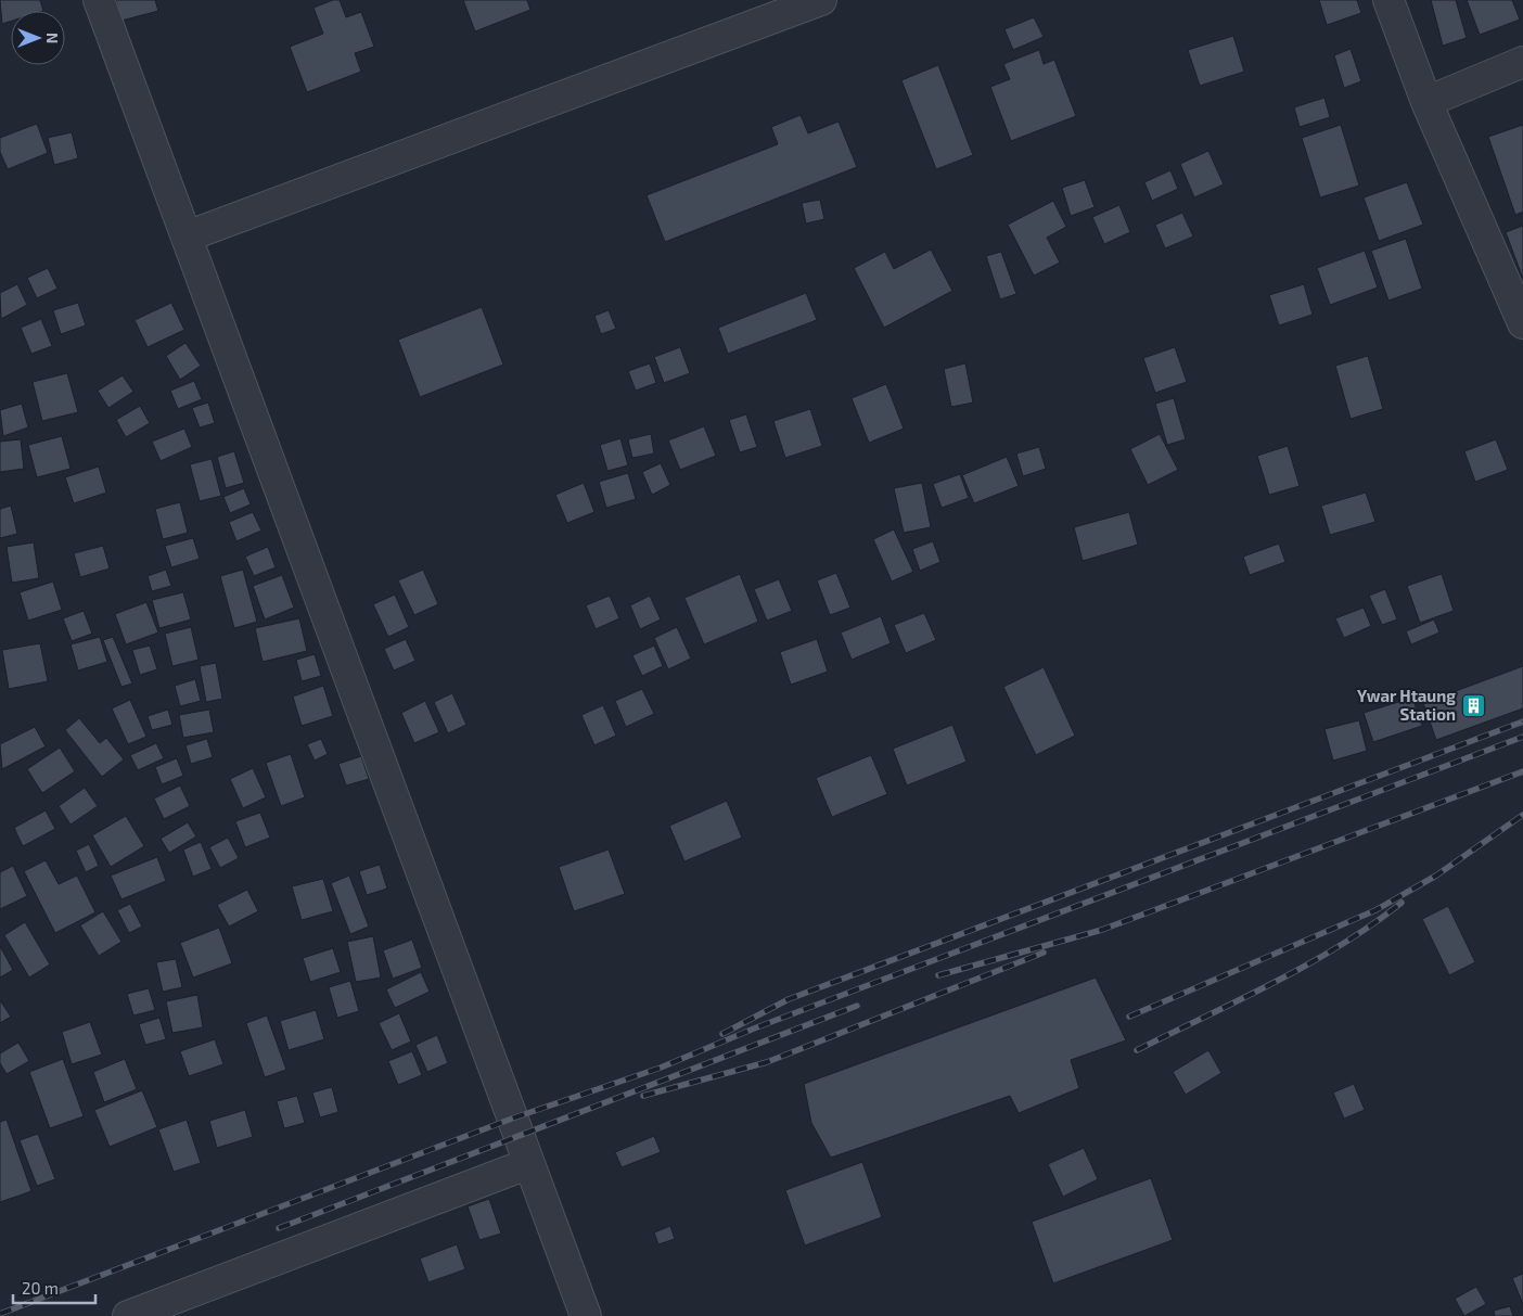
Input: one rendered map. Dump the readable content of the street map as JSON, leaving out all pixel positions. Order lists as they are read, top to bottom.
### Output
{
  "places": {
    "building": ["Ywar Htaung Station"]
  },
  "scale_bar": "20 m",
  "north": "right"
}
